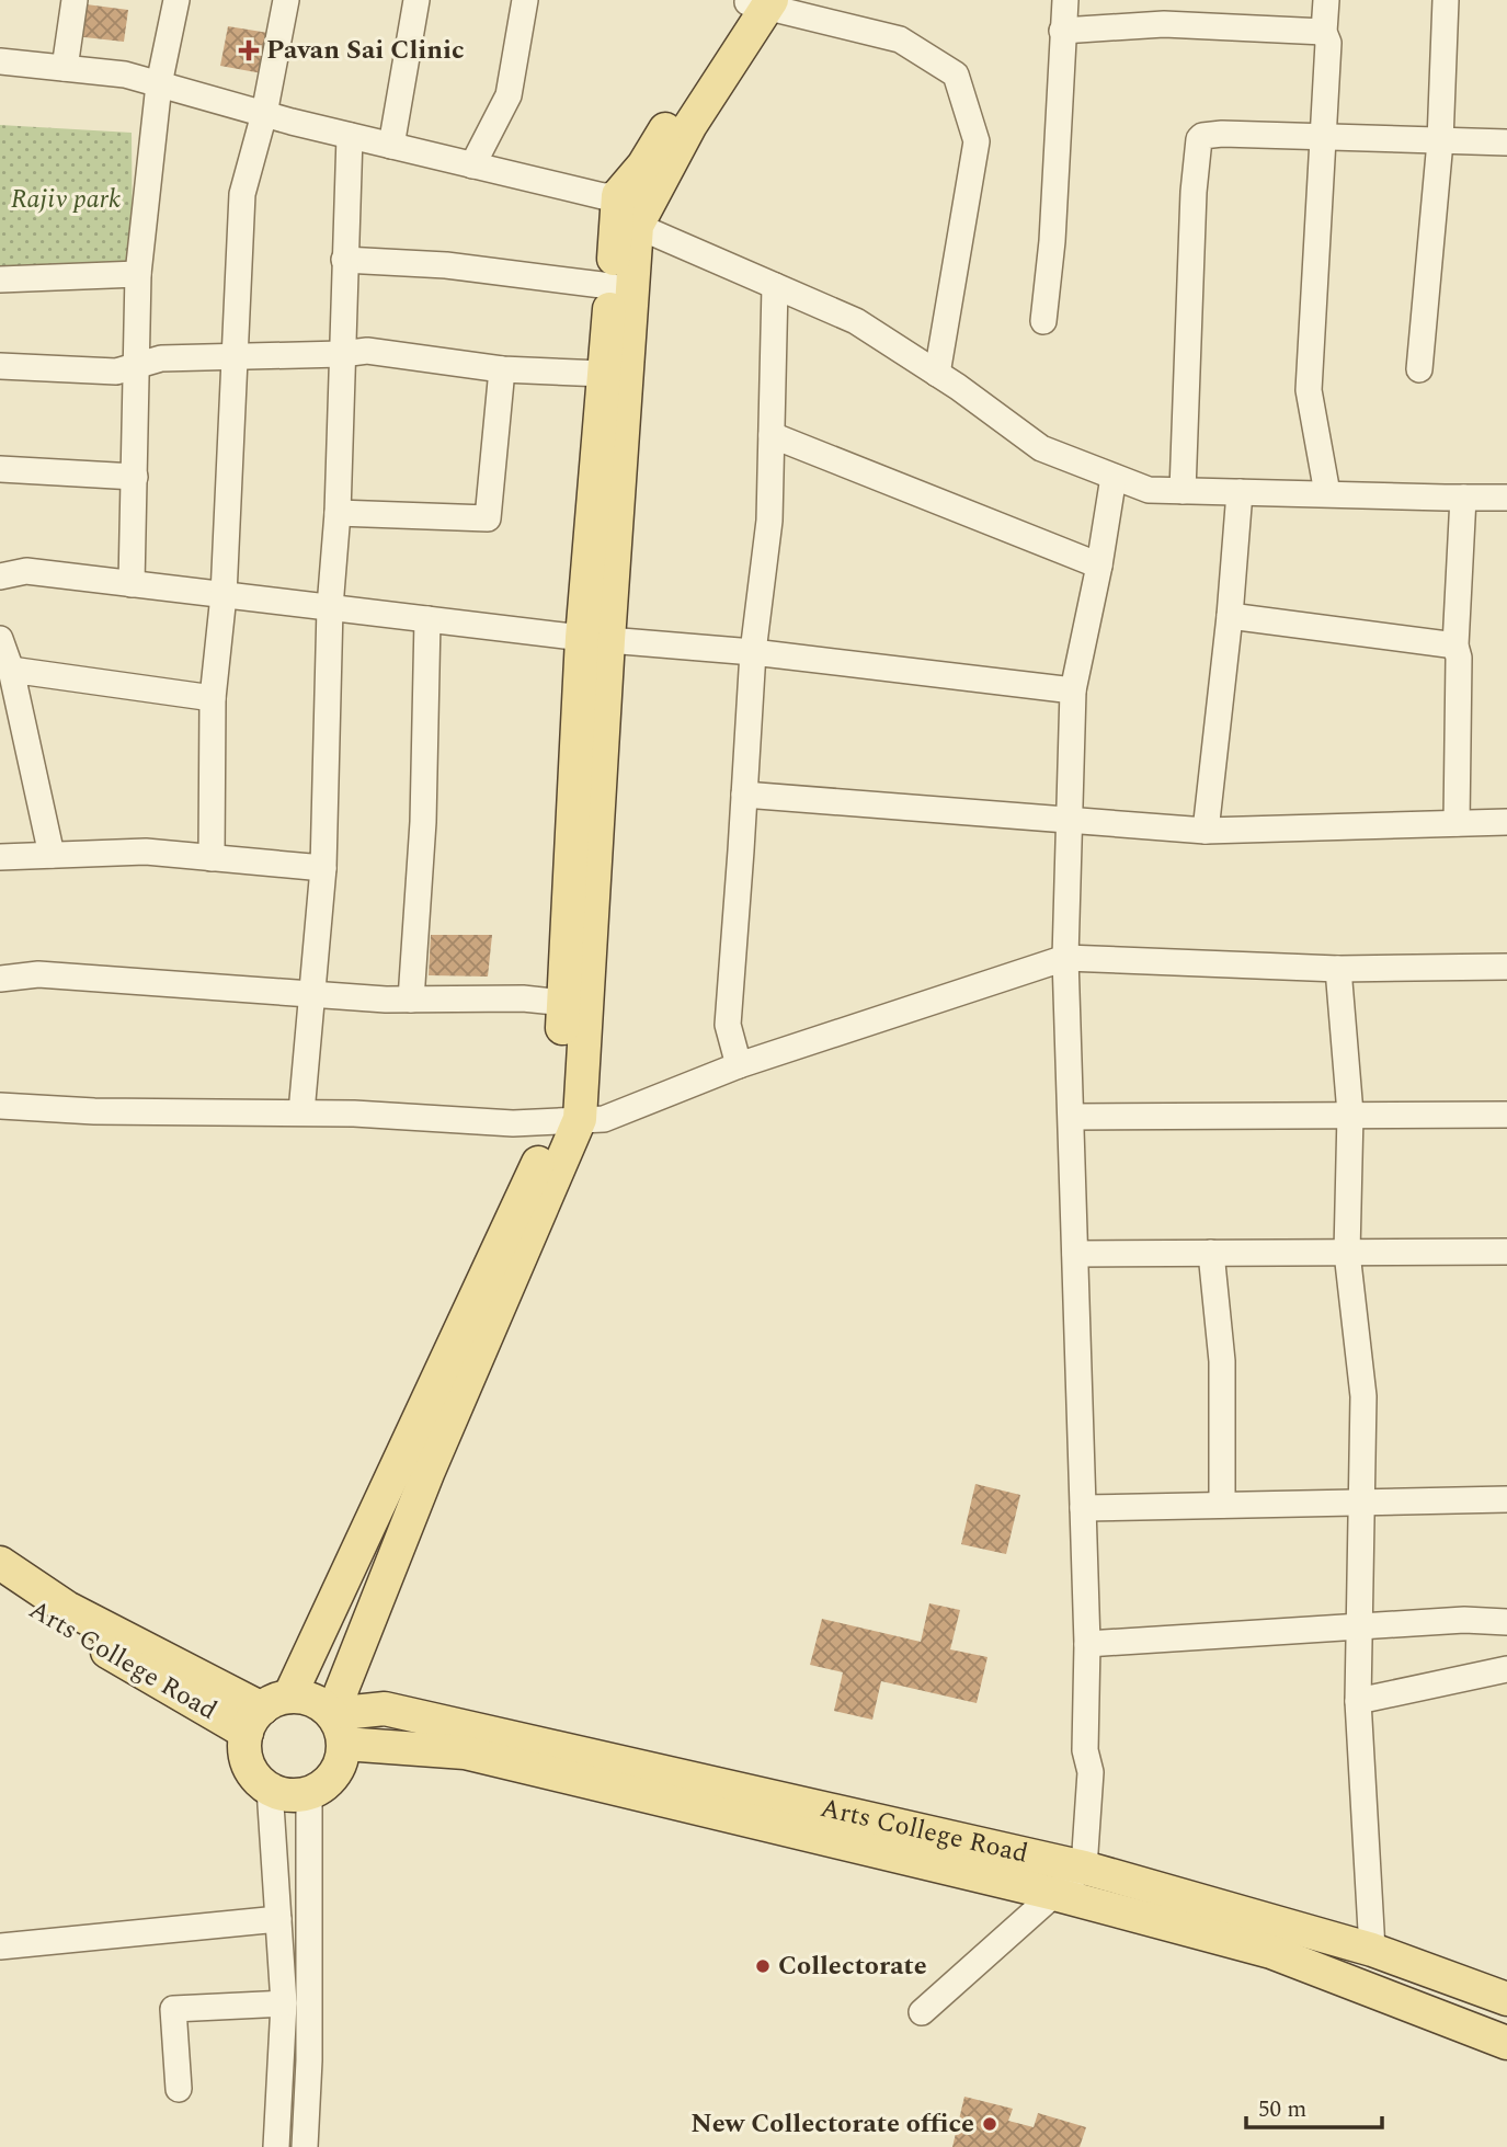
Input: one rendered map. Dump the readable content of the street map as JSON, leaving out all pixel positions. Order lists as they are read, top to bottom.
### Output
{
  "streets": {
    "main road": ["Arts College Road"]
  },
  "parks": ["Rajiv park"],
  "places": {
    "health": ["Pavan Sai Clinic"],
    "other": ["Collectorate", "New Collectorate office"]
  },
  "scale_bar": "50 m"
}
